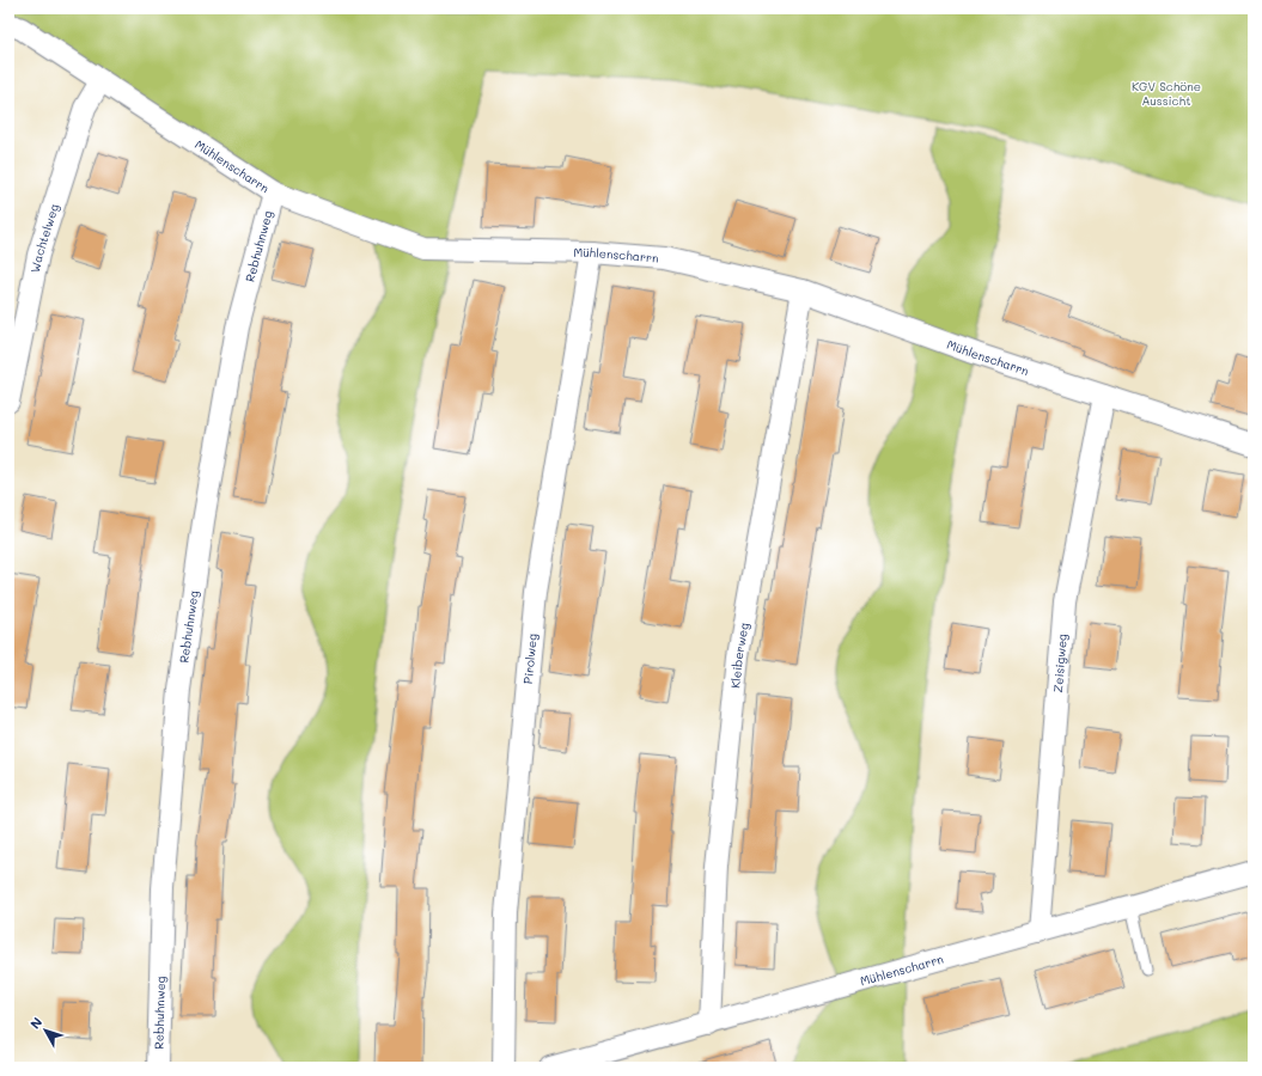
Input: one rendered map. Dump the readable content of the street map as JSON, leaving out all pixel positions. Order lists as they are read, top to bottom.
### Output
{
  "streets": {
    "street": [
      "Mühlenscharrn",
      "Wachtelweg",
      "Rebhuhnweg",
      "Kleiberweg",
      "Pirolweg",
      "Zeisigweg"
    ]
  },
  "crossings": [
    ["Mühlenscharrn", "Wachtelweg"],
    ["Mühlenscharrn", "Rebhuhnweg"],
    ["Mühlenscharrn", "Kleiberweg"],
    ["Mühlenscharrn", "Pirolweg"],
    ["Mühlenscharrn", "Zeisigweg"]
  ],
  "parks": ["KGV Schöne Aussicht"],
  "north": "top left"
}
